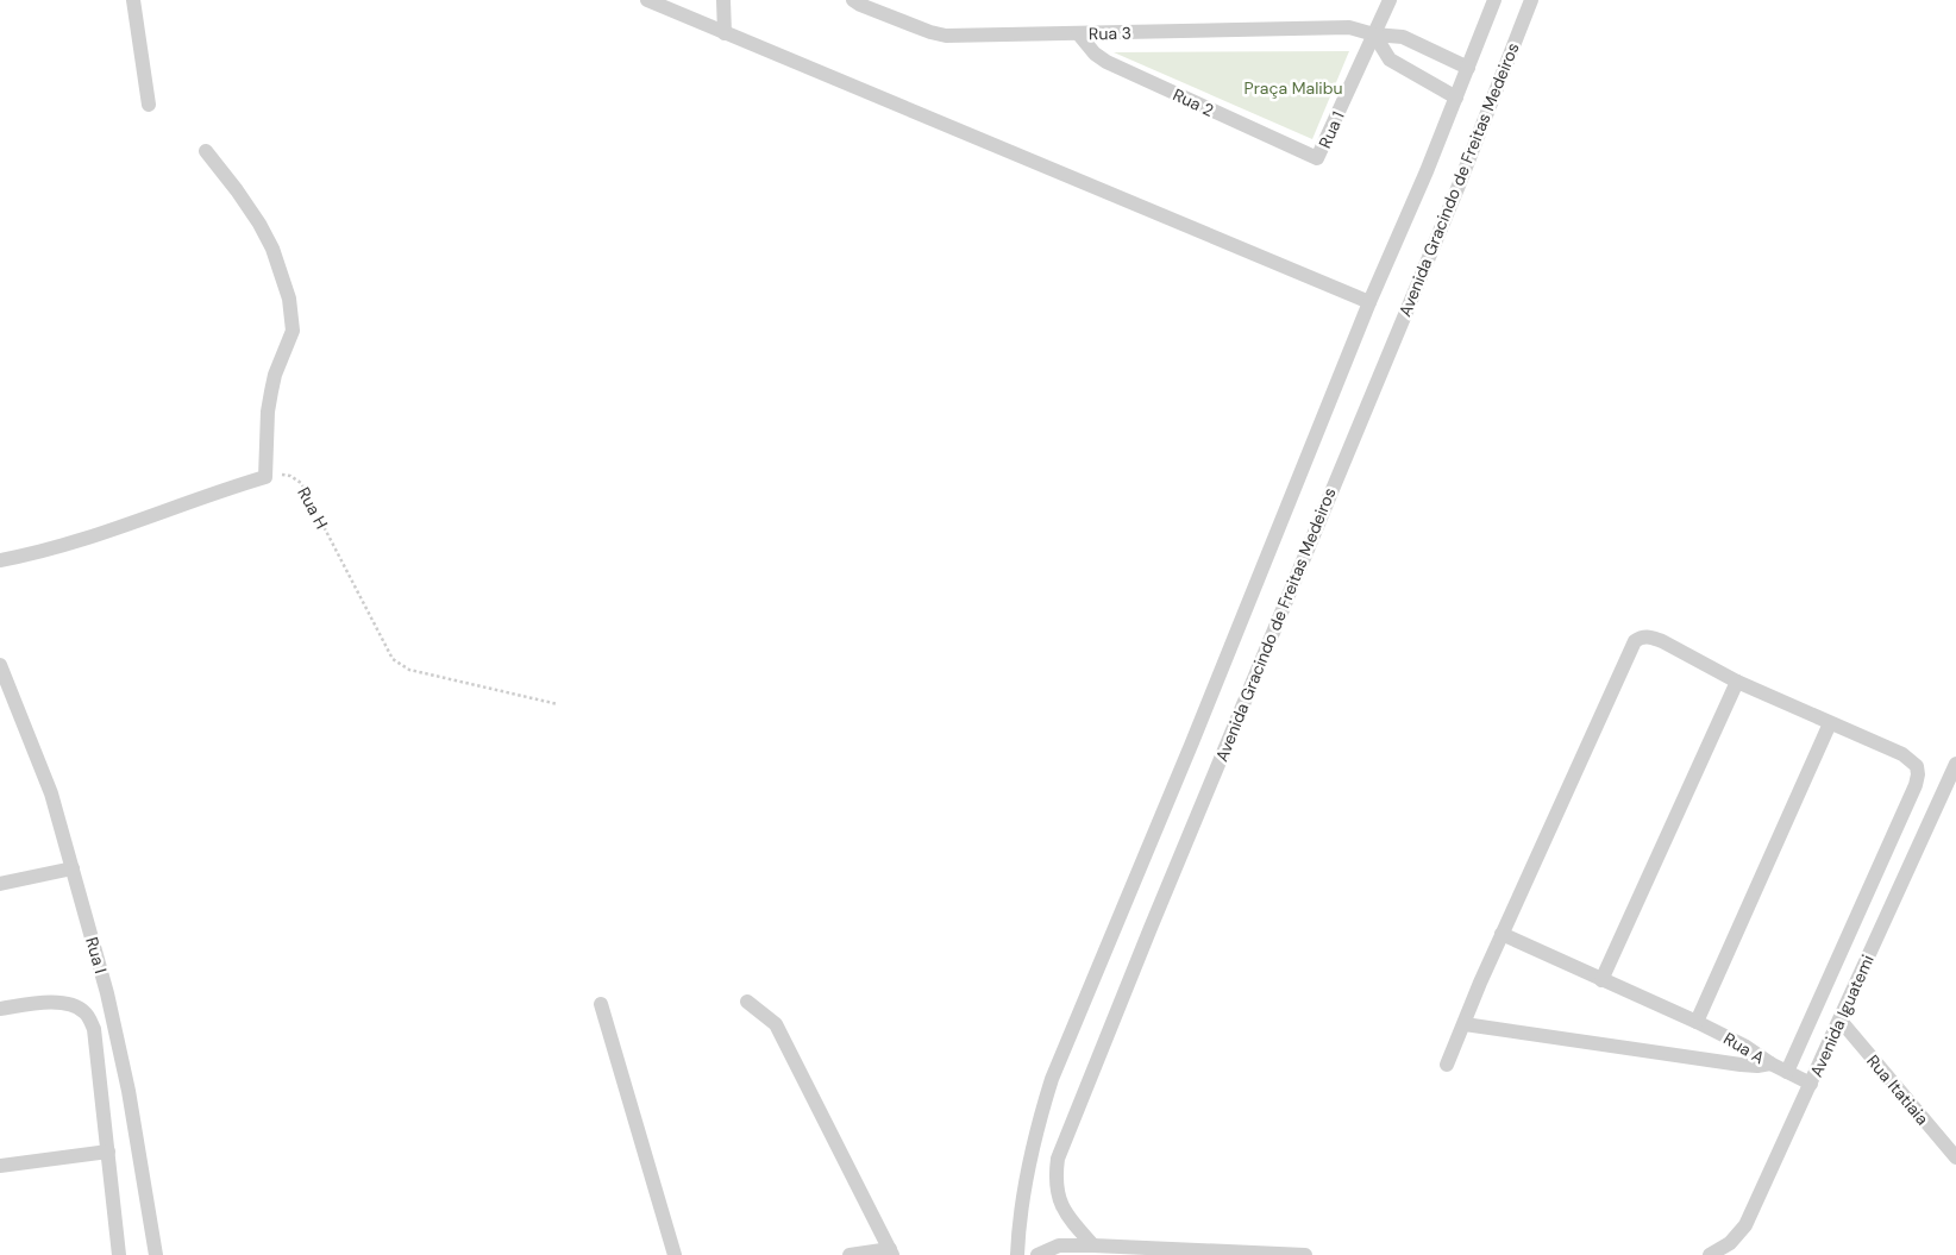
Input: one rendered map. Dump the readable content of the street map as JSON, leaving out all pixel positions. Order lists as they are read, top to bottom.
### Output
{
  "streets": {
    "street": [
      "Rua 3",
      "Rua 2",
      "Rua 1",
      "Avenida Gracindo de Freitas Medeiros",
      "Rua I",
      "Avenida Iguatemi",
      "Rua A",
      "Rua Itatiaia"
    ],
    "path": ["Rua H"]
  },
  "crossings": [
    ["Rua 3", "Rua 2"],
    ["Rua 3", "Rua 1"],
    ["Rua 3", "Avenida Gracindo de Freitas Medeiros"],
    ["Rua 2", "Rua 1"],
    ["Avenida Iguatemi", "Rua Itatiaia"]
  ],
  "parks": ["Praça Malibu"]
}
